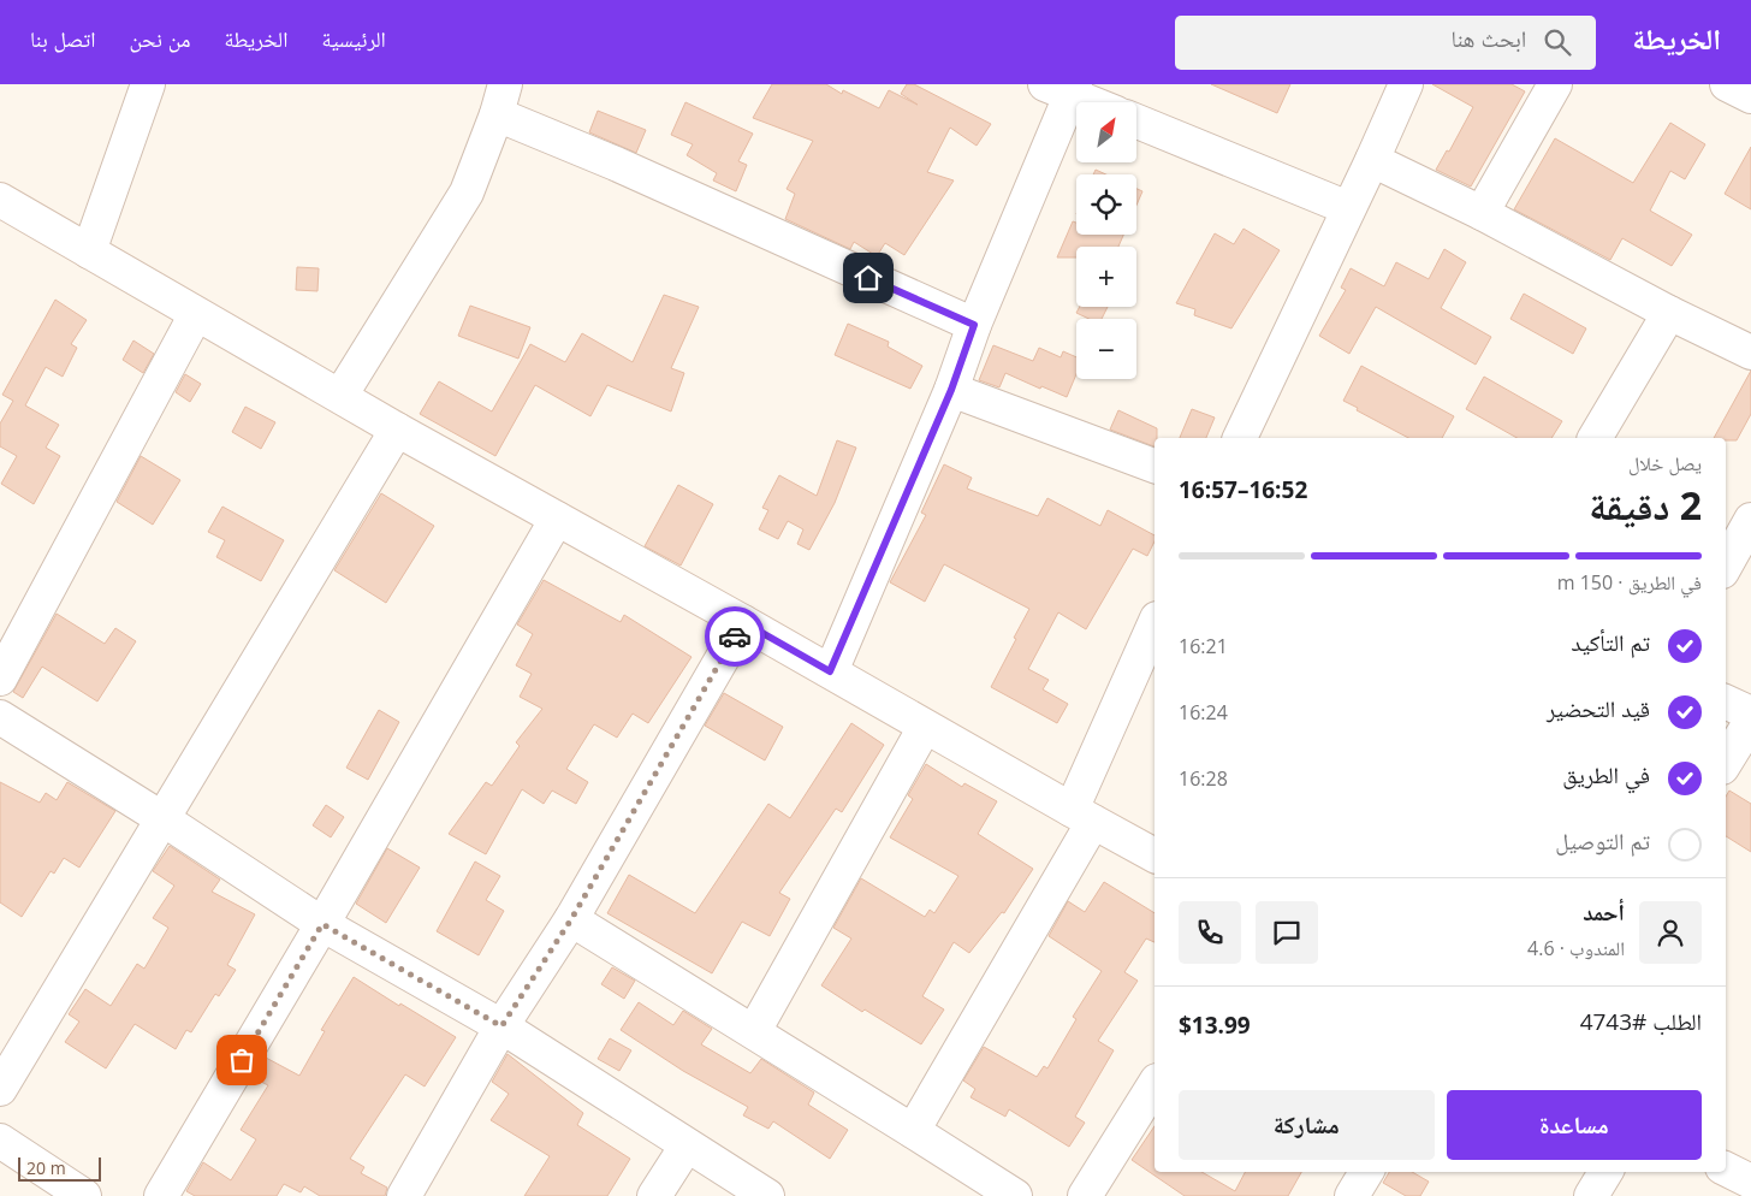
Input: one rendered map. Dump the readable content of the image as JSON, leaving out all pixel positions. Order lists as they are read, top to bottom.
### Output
{
  "scale_bar": "20 m",
  "north": "top right",
  "page": {
    "header": "الخريطة",
    "search": "ابحث هنا",
    "nav": [
      "الرئيسية",
      "الخريطة",
      "من نحن",
      "اتصل بنا"
    ],
    "map_buttons": ["+", "−"],
    "heading": ["2 دقيقة", "يصل خلال", "16:52–16:57"],
    "panel": [
      "أحمد",
      "المندوب · 4.6",
      "الطلب #4743",
      "$13.99"
    ],
    "bar": "في الطريق · 150 m",
    "list": [
      ["تم التأكيد", "16:21"],
      ["قيد التحضير", "16:24"],
      ["في الطريق", "16:28"],
      "تم التوصيل"
    ],
    "buttons": ["مساعدة", "مشاركة"],
    "scale": "20 m"
  }
}
